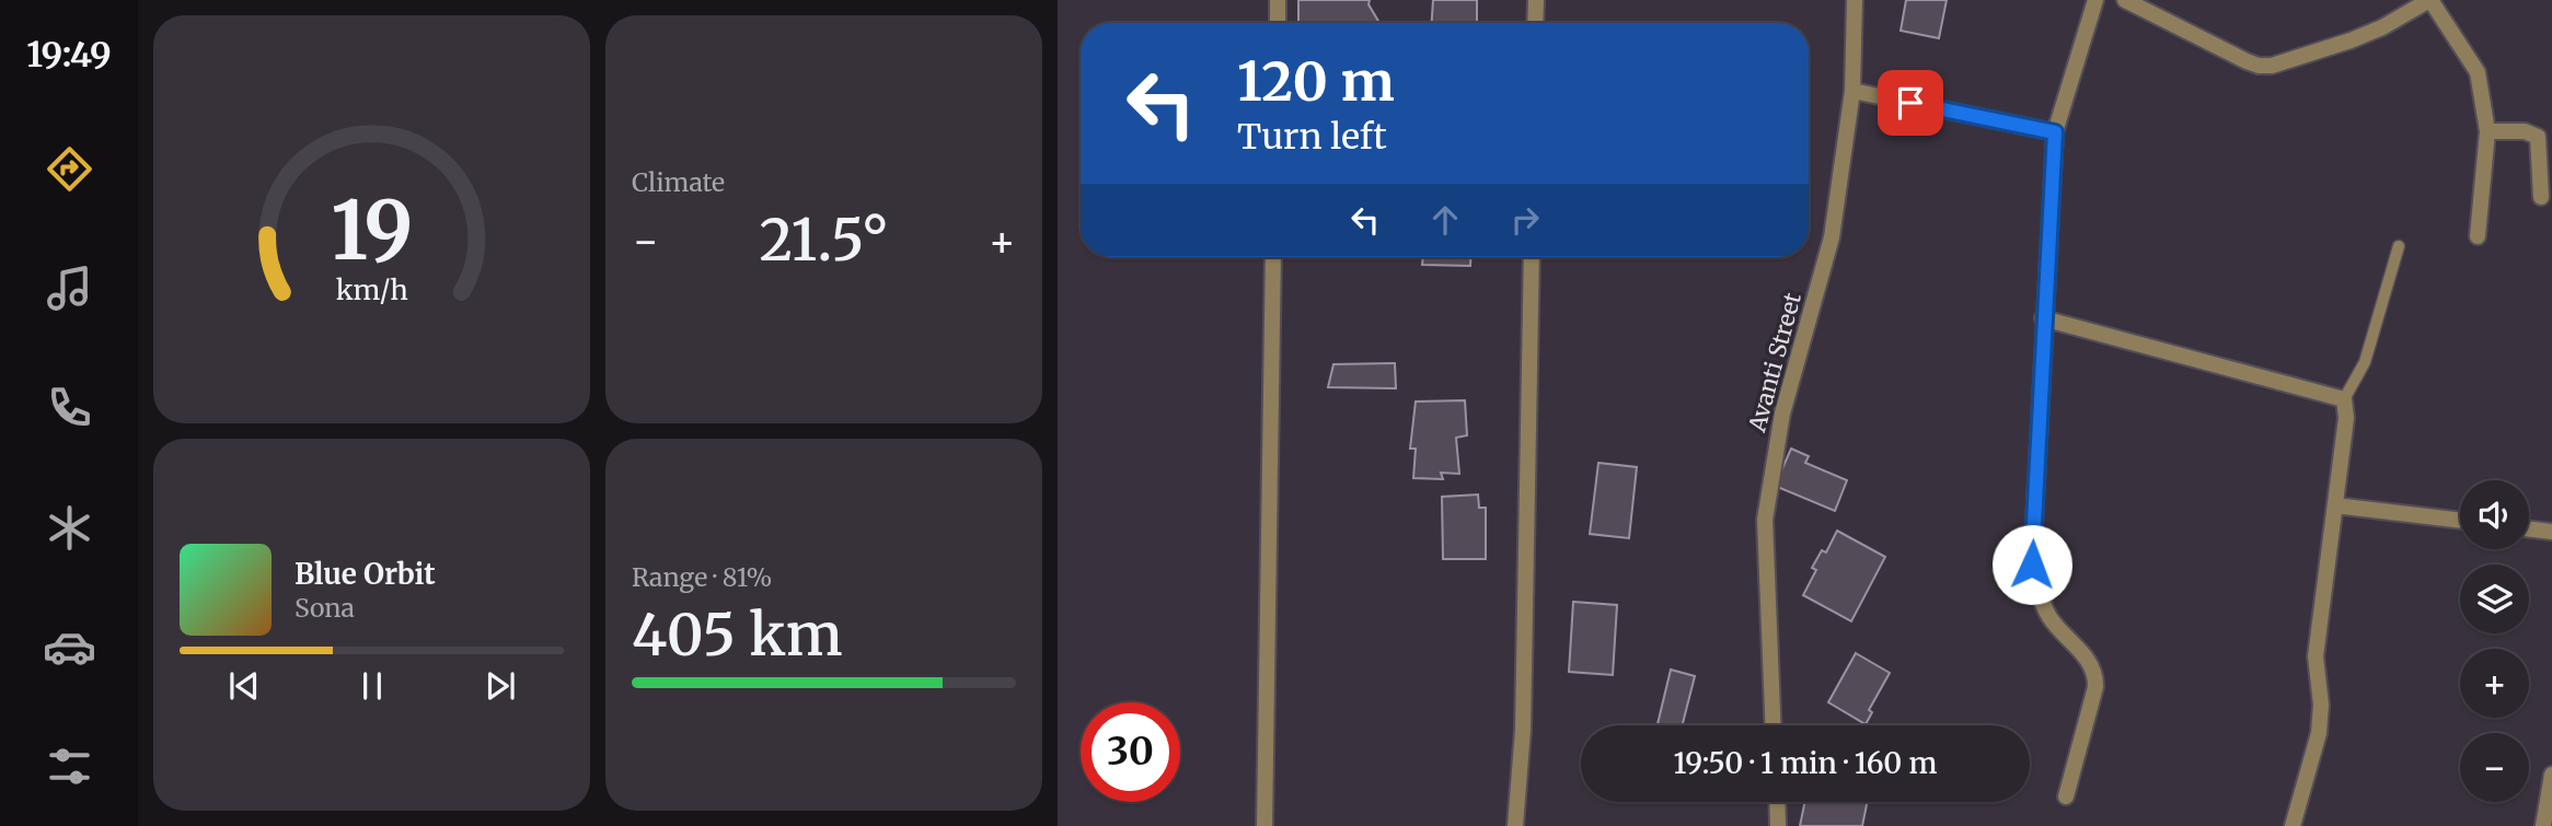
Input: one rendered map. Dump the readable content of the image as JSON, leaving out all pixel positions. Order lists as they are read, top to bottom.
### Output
{
  "streets": {
    "street": ["Avanti Street"]
  },
  "page": {
    "tabs": "19:49",
    "tile": [
      "Climate",
      ["Range · 81%", "405 km"]
    ],
    "turn": ["120 m", "Turn left"],
    "heat": ["−", "21.5°", "+"],
    "map_buttons": ["+", "−"],
    "song": ["Blue Orbit", "Sona"],
    "limit": "30",
    "trip": "19:50 · 1 min · 160 m",
    "gauge": ["19", "km/h"]
  }
}
